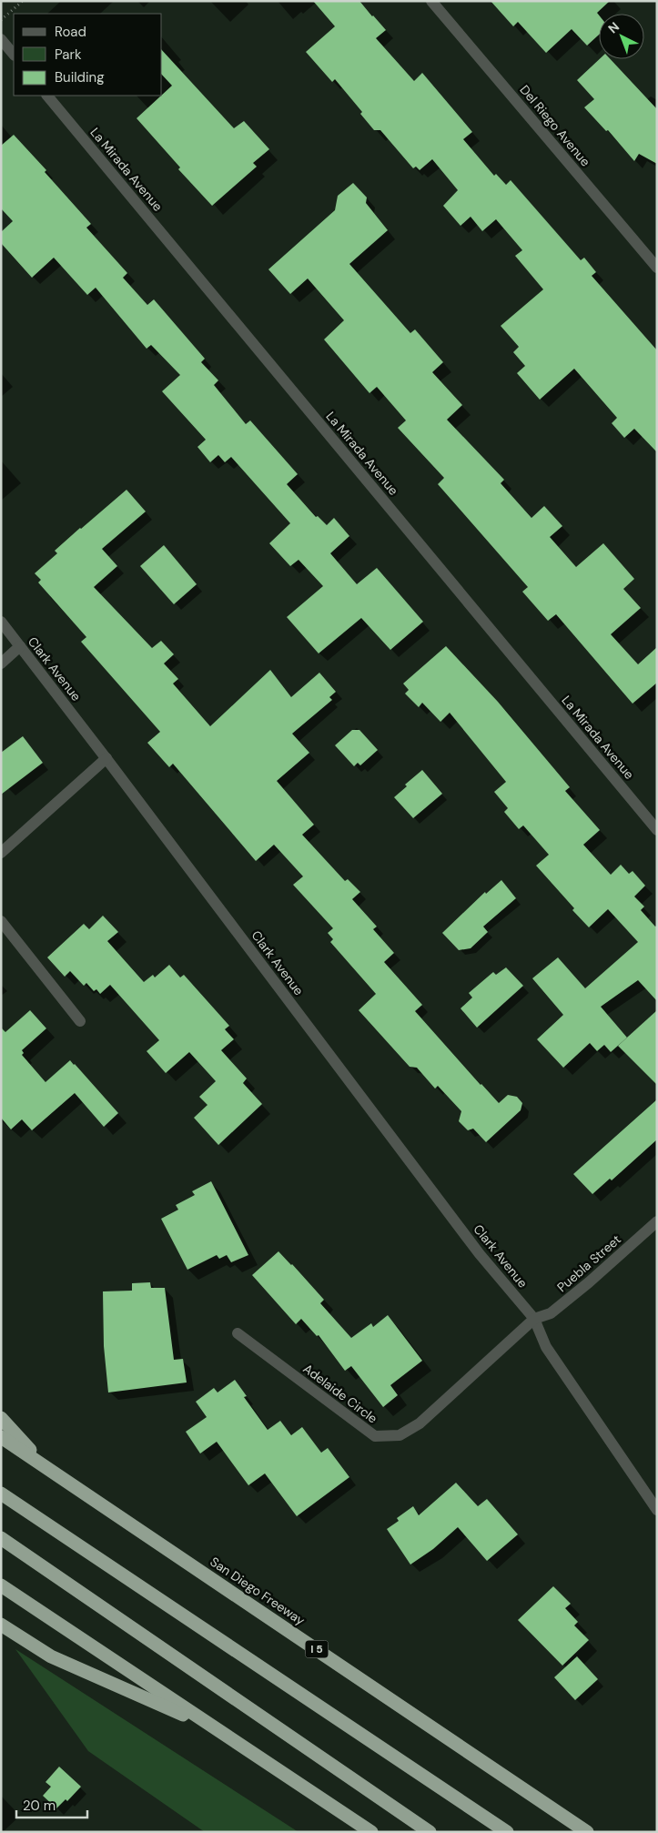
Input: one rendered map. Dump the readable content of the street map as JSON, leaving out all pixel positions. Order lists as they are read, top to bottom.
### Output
{
  "streets": {
    "highway": ["San Diego Freeway", "I 5"],
    "street": [
      "Del Riego Avenue",
      "La Mirada Avenue",
      "Clark Avenue",
      "Puebla Street",
      "Adelaide Circle"
    ]
  },
  "crossings": [
    ["Clark Avenue", "Puebla Street"],
    ["Clark Avenue", "Adelaide Circle"],
    ["Puebla Street", "Adelaide Circle"]
  ],
  "legend": ["Road", "Park", "Building"],
  "scale_bar": "20 m",
  "north": "top left"
}
